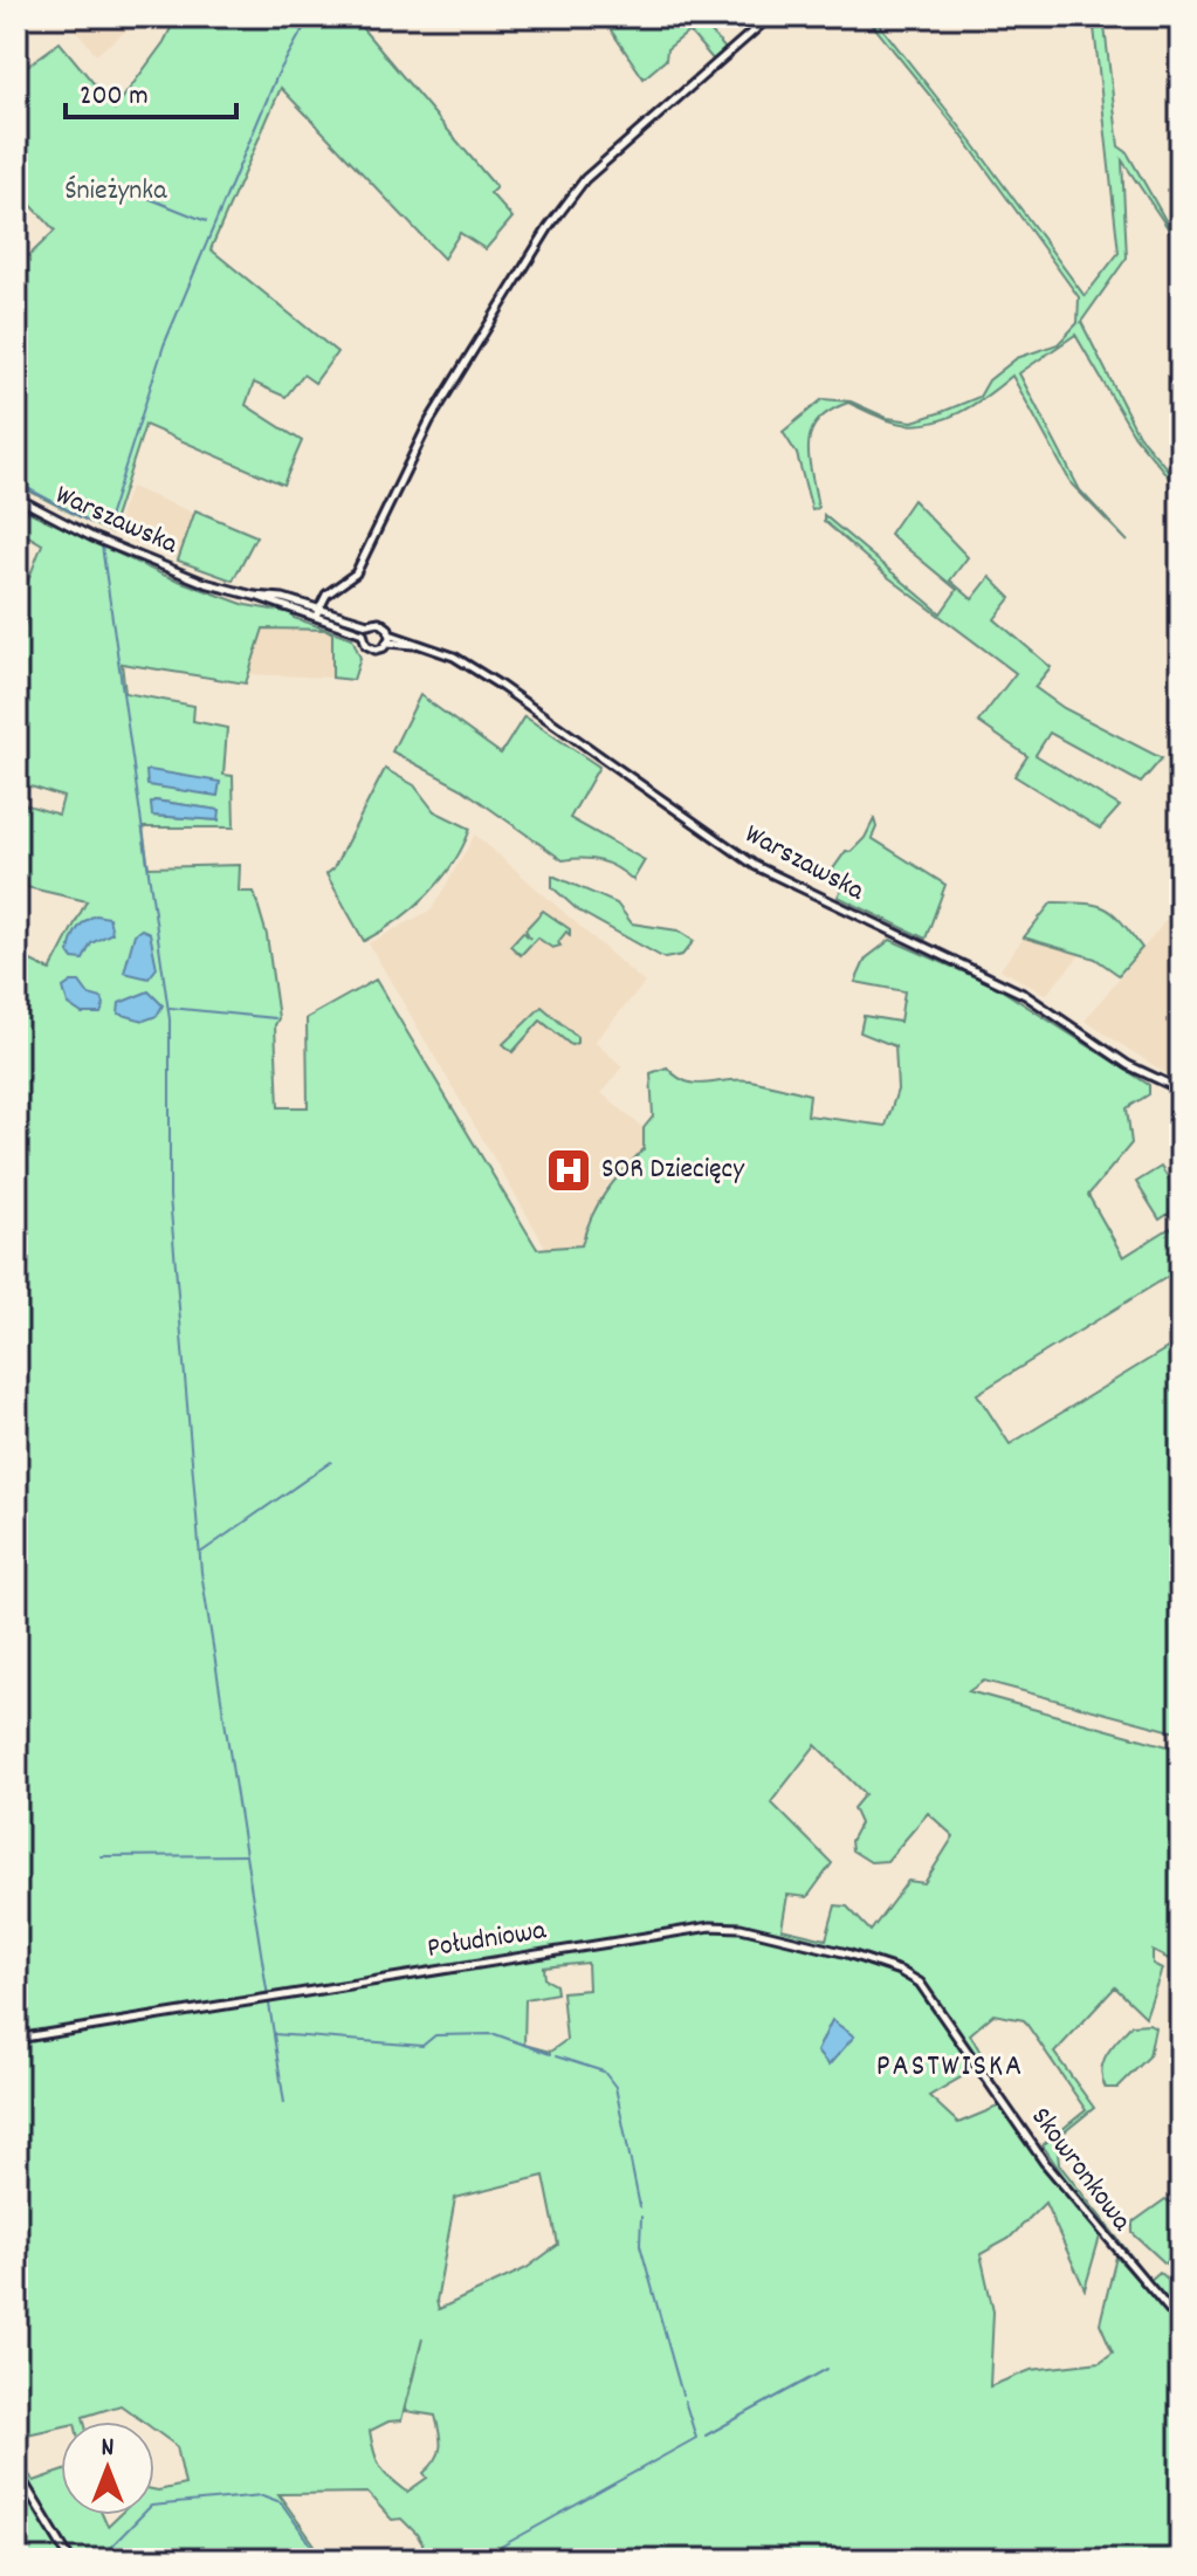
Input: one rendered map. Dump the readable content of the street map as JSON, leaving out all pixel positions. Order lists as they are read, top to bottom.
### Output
{
  "streets": {
    "street": ["Warszawska", "Południowa", "Skowronkowa"]
  },
  "crossings": [
    ["Południowa", "Skowronkowa"]
  ],
  "districts": ["PASTWISKA"],
  "parks": ["Śnieżynka"],
  "places": {
    "hospital": ["SOR Dziecięcy"]
  },
  "scale_bar": "200 m",
  "north": "top"
}
